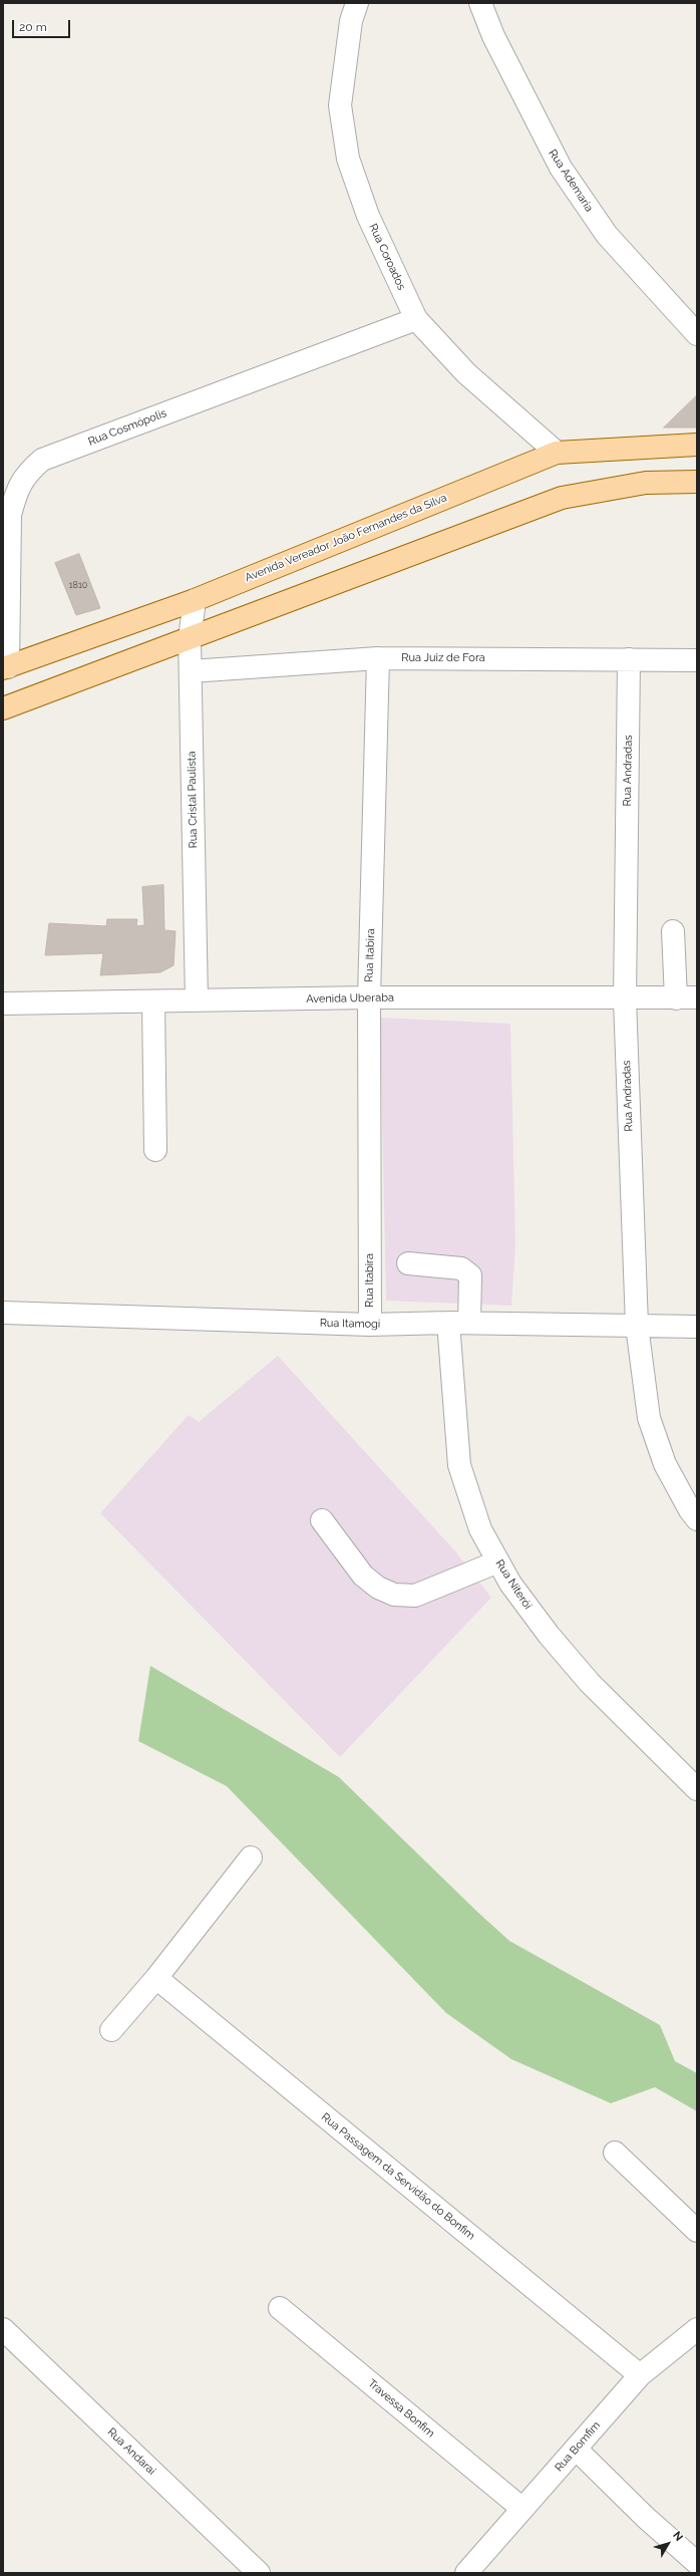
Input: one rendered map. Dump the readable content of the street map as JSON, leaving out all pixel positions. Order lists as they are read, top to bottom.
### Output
{
  "streets": {
    "main road": ["Avenida Vereador João Fernandes da Silva"],
    "street": [
      "Rua Ademaria",
      "Rua Coroados",
      "Rua Cosmópolis",
      "Rua Juiz de Fora",
      "Rua Andradas",
      "Rua Cristal Paulista",
      "Rua Itabira",
      "Avenida Uberaba",
      "Rua Itamogi",
      "Rua Niterói",
      "Rua Passagem da Servidão do Bonfim",
      "Travessa Bonfim",
      "Rua Bomfim",
      "Rua Andaraí"
    ]
  },
  "crossings": [
    ["Rua Coroados", "Rua Cosmópolis"],
    ["Rua Coroados", "Avenida Vereador João Fernandes da Silva"],
    ["Rua Cosmópolis", "Avenida Vereador João Fernandes da Silva"],
    ["Avenida Vereador João Fernandes da Silva", "Rua Cristal Paulista"],
    ["Rua Juiz de Fora", "Rua Andradas"],
    ["Rua Juiz de Fora", "Rua Cristal Paulista"],
    ["Rua Juiz de Fora", "Rua Itabira"],
    ["Rua Andradas", "Avenida Uberaba"],
    ["Rua Andradas", "Rua Itamogi"],
    ["Rua Cristal Paulista", "Avenida Uberaba"],
    ["Rua Itabira", "Avenida Uberaba"],
    ["Rua Itabira", "Rua Itamogi"],
    ["Rua Itamogi", "Rua Niterói"],
    ["Rua Passagem da Servidão do Bonfim", "Rua Bomfim"],
    ["Travessa Bonfim", "Rua Bomfim"]
  ],
  "house_numbers": ["1810"],
  "scale_bar": "20 m",
  "north": "top right"
}
